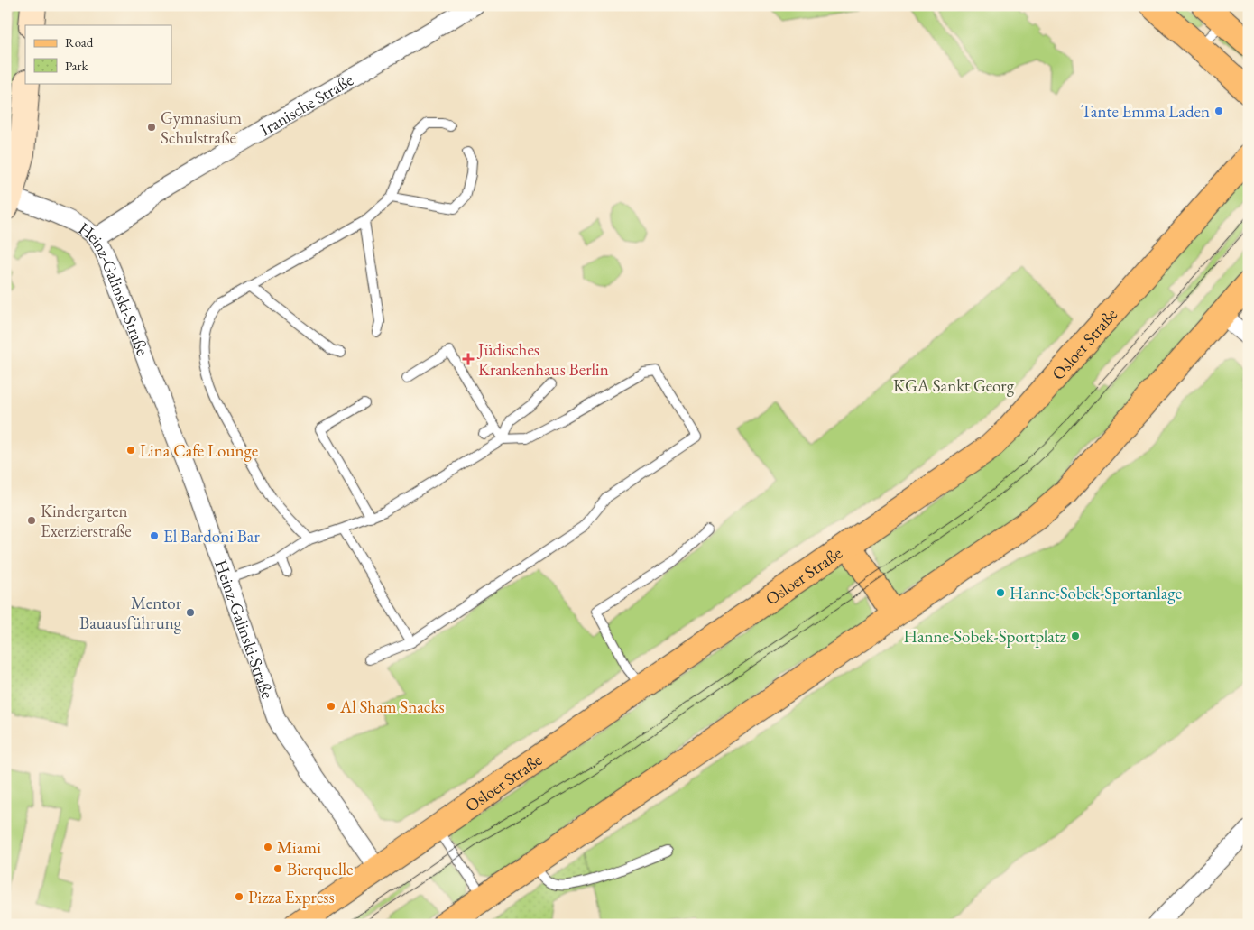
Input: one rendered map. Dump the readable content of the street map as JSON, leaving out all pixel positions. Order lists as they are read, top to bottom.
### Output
{
  "streets": {
    "main road": ["Osloer Straße"],
    "street": ["Iranische Straße", "Heinz-Galinski-Straße"]
  },
  "crossings": [
    ["Iranische Straße", "Heinz-Galinski-Straße"],
    ["Heinz-Galinski-Straße", "Osloer Straße"]
  ],
  "parks": ["KGA Sankt Georg"],
  "places": {
    "other": [
      "Tante Emma Laden",
      "Gymnasium Schulstraße",
      "Lina Cafe Lounge",
      "Kindergarten Exerzierstraße",
      "El Bardoni Bar",
      "Hanne-Sobek-Sportanlage",
      "Mentor Bauausführung",
      "Hanne-Sobek-Sportplatz",
      "Al Sham Snacks",
      "Miami",
      "Bierquelle",
      "Pizza Express"
    ],
    "health": ["Jüdisches Krankenhaus Berlin"]
  },
  "legend": ["Road", "Park"]
}
